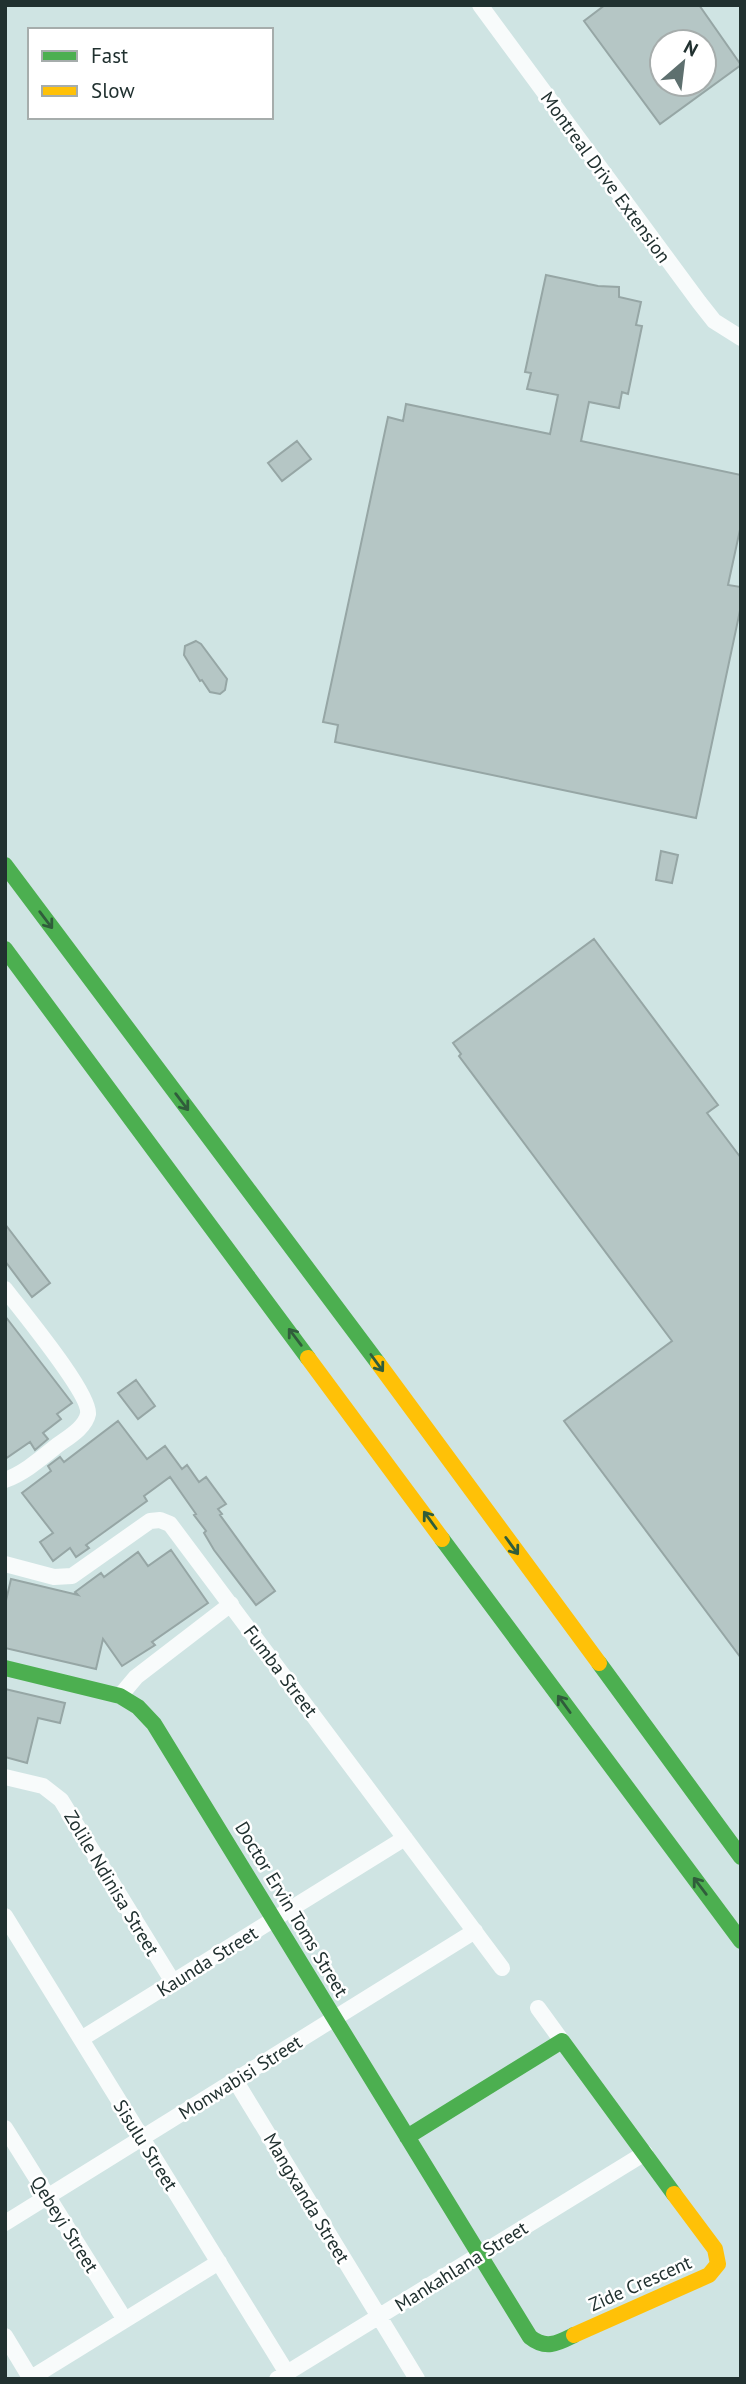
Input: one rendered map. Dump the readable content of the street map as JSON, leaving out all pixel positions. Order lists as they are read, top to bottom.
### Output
{
  "streets": {
    "main road": ["Doctor Ervin Toms Street", "Zide Crescent"],
    "street": [
      "Montreal Drive Extension",
      "Fumba Street",
      "Zolile Ndinisa Street",
      "Kaunda Street",
      "Monwabisi Street",
      "Sisulu Street",
      "Mangxanda Street",
      "Qebeyi Street",
      "Mankahlana Street"
    ]
  },
  "crossings": [
    ["Fumba Street", "Kaunda Street"],
    ["Fumba Street", "Monwabisi Street"],
    ["Zolile Ndinisa Street", "Kaunda Street"],
    ["Doctor Ervin Toms Street", "Kaunda Street"],
    ["Doctor Ervin Toms Street", "Monwabisi Street"],
    ["Doctor Ervin Toms Street", "Mankahlana Street"],
    ["Doctor Ervin Toms Street", "Zide Crescent"],
    ["Kaunda Street", "Sisulu Street"],
    ["Monwabisi Street", "Sisulu Street"],
    ["Monwabisi Street", "Mangxanda Street"],
    ["Monwabisi Street", "Qebeyi Street"],
    ["Sisulu Street", "Mankahlana Street"],
    ["Mangxanda Street", "Mankahlana Street"],
    ["Mankahlana Street", "Zide Crescent"]
  ],
  "legend": ["Fast", "Slow"],
  "north": "top right"
}
